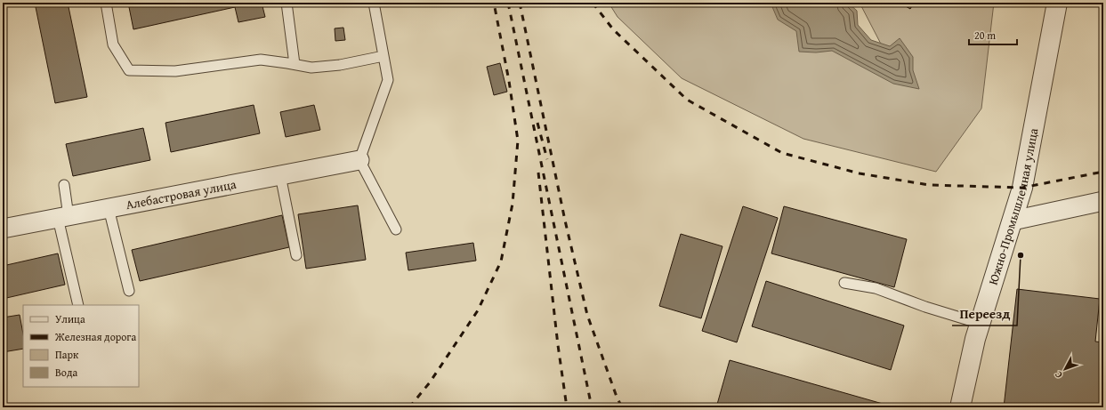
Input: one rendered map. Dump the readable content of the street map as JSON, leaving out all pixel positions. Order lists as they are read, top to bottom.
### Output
{
  "streets": {
    "street": ["Алебастровая улица", "Южно-Промышленная улица"]
  },
  "places": ["Переезд"],
  "legend": [
    "Улица",
    "Железная дорога",
    "Парк",
    "Вода"
  ],
  "scale_bar": "20 m",
  "north": "bottom left"
}
